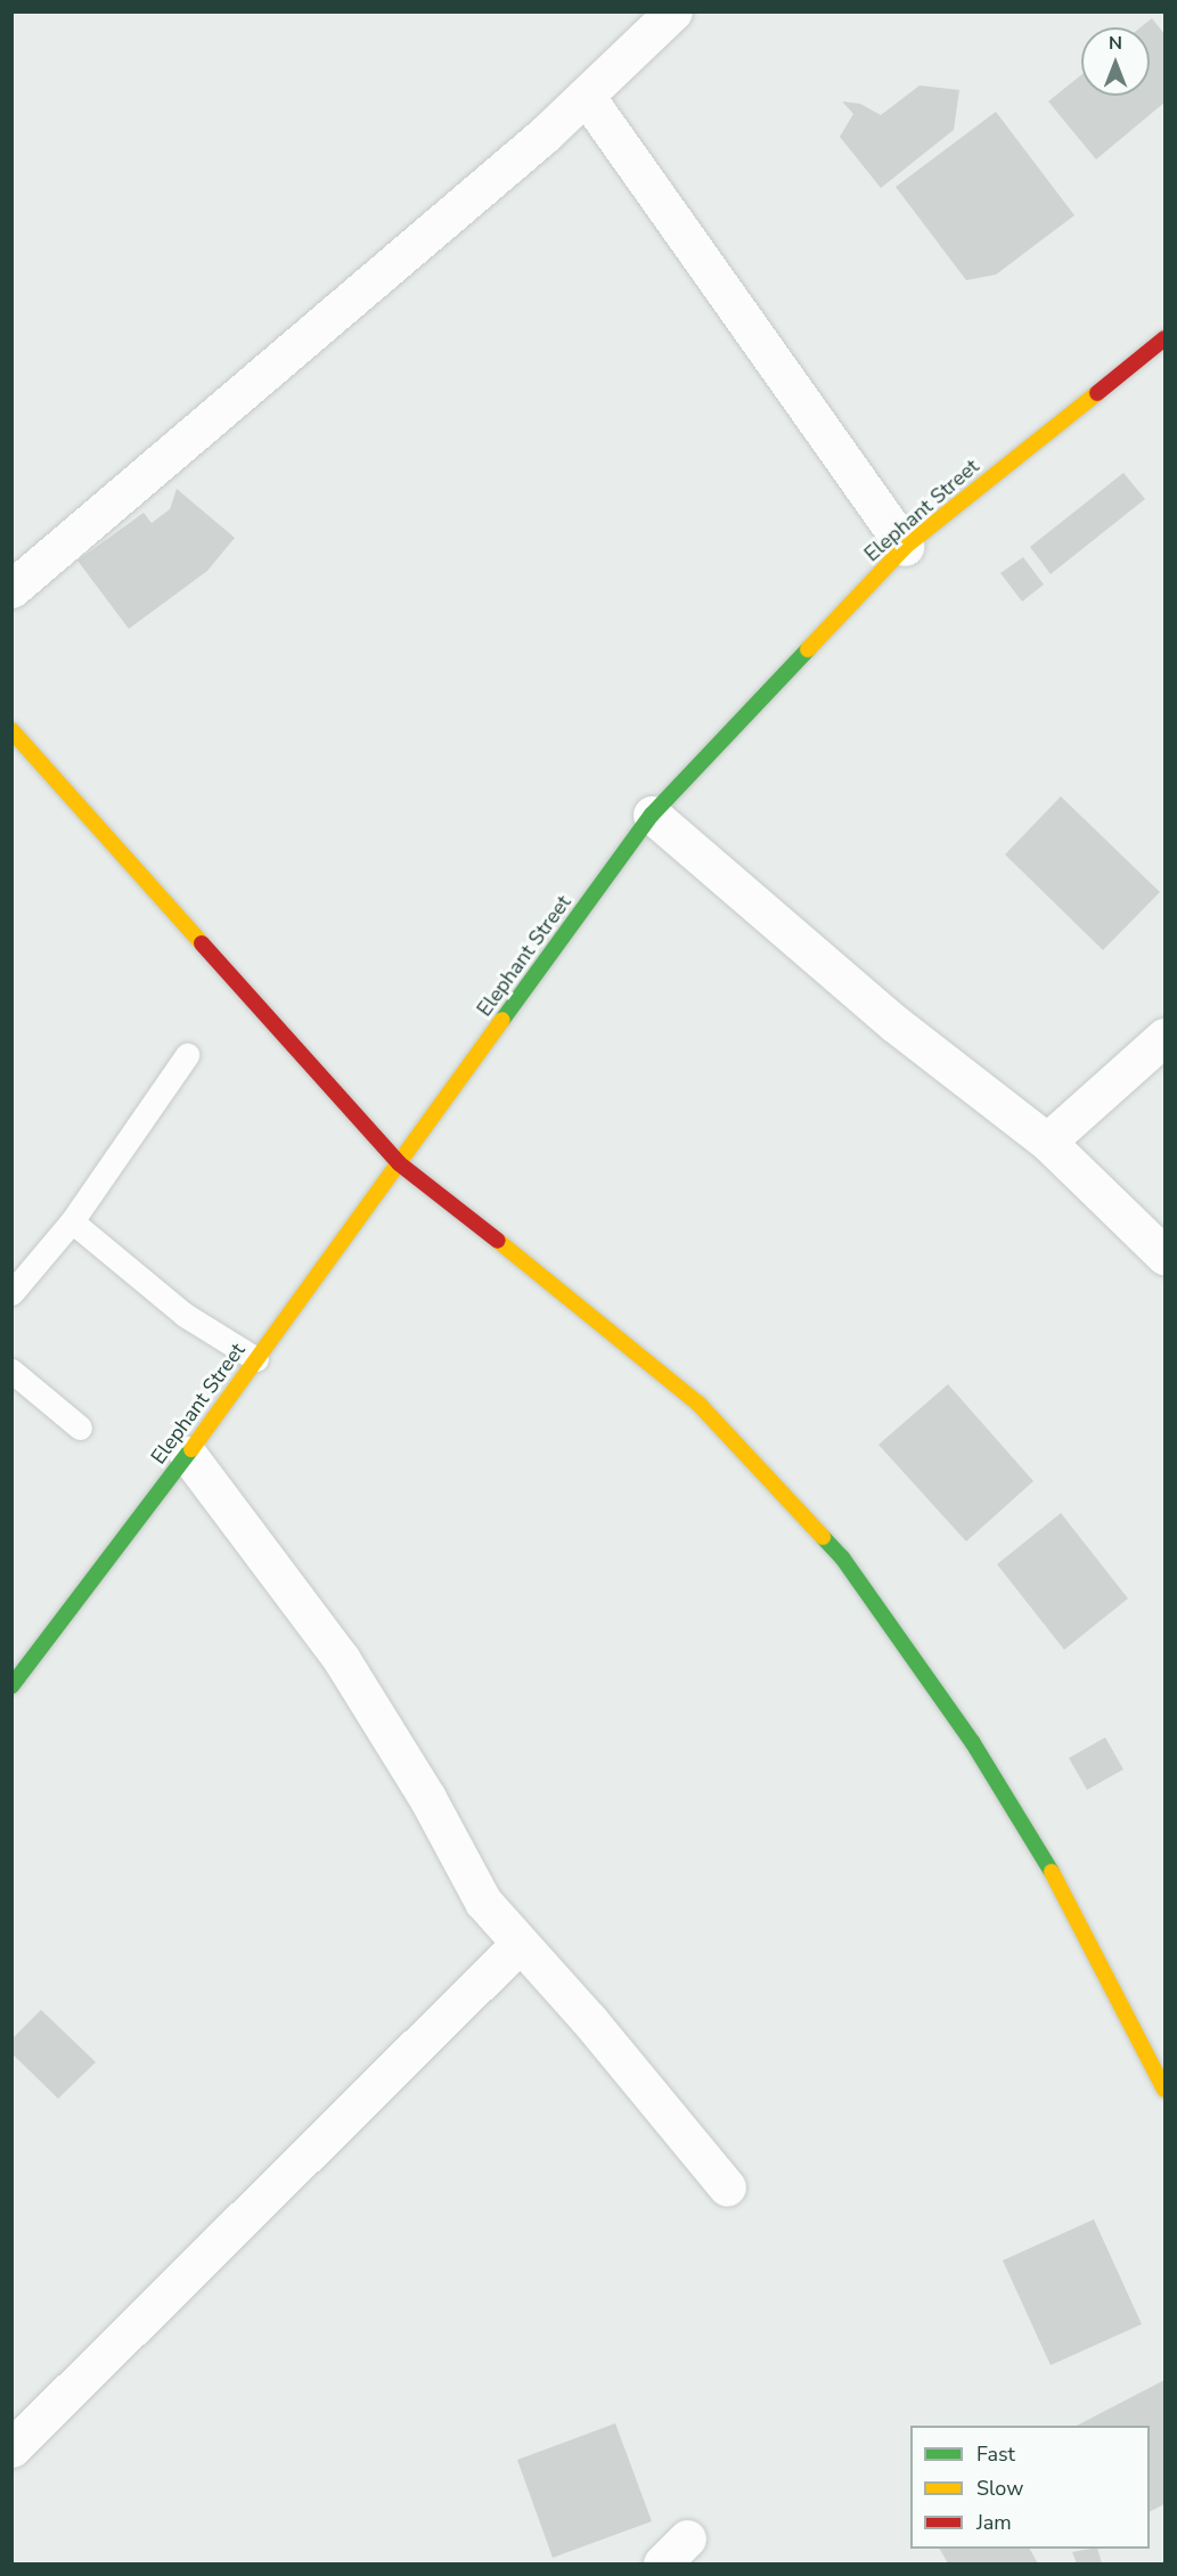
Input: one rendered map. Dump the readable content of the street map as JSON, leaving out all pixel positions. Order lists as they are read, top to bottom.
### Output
{
  "streets": {
    "main road": ["Elephant Street"]
  },
  "legend": ["Fast", "Slow", "Jam"],
  "north": "top"
}
